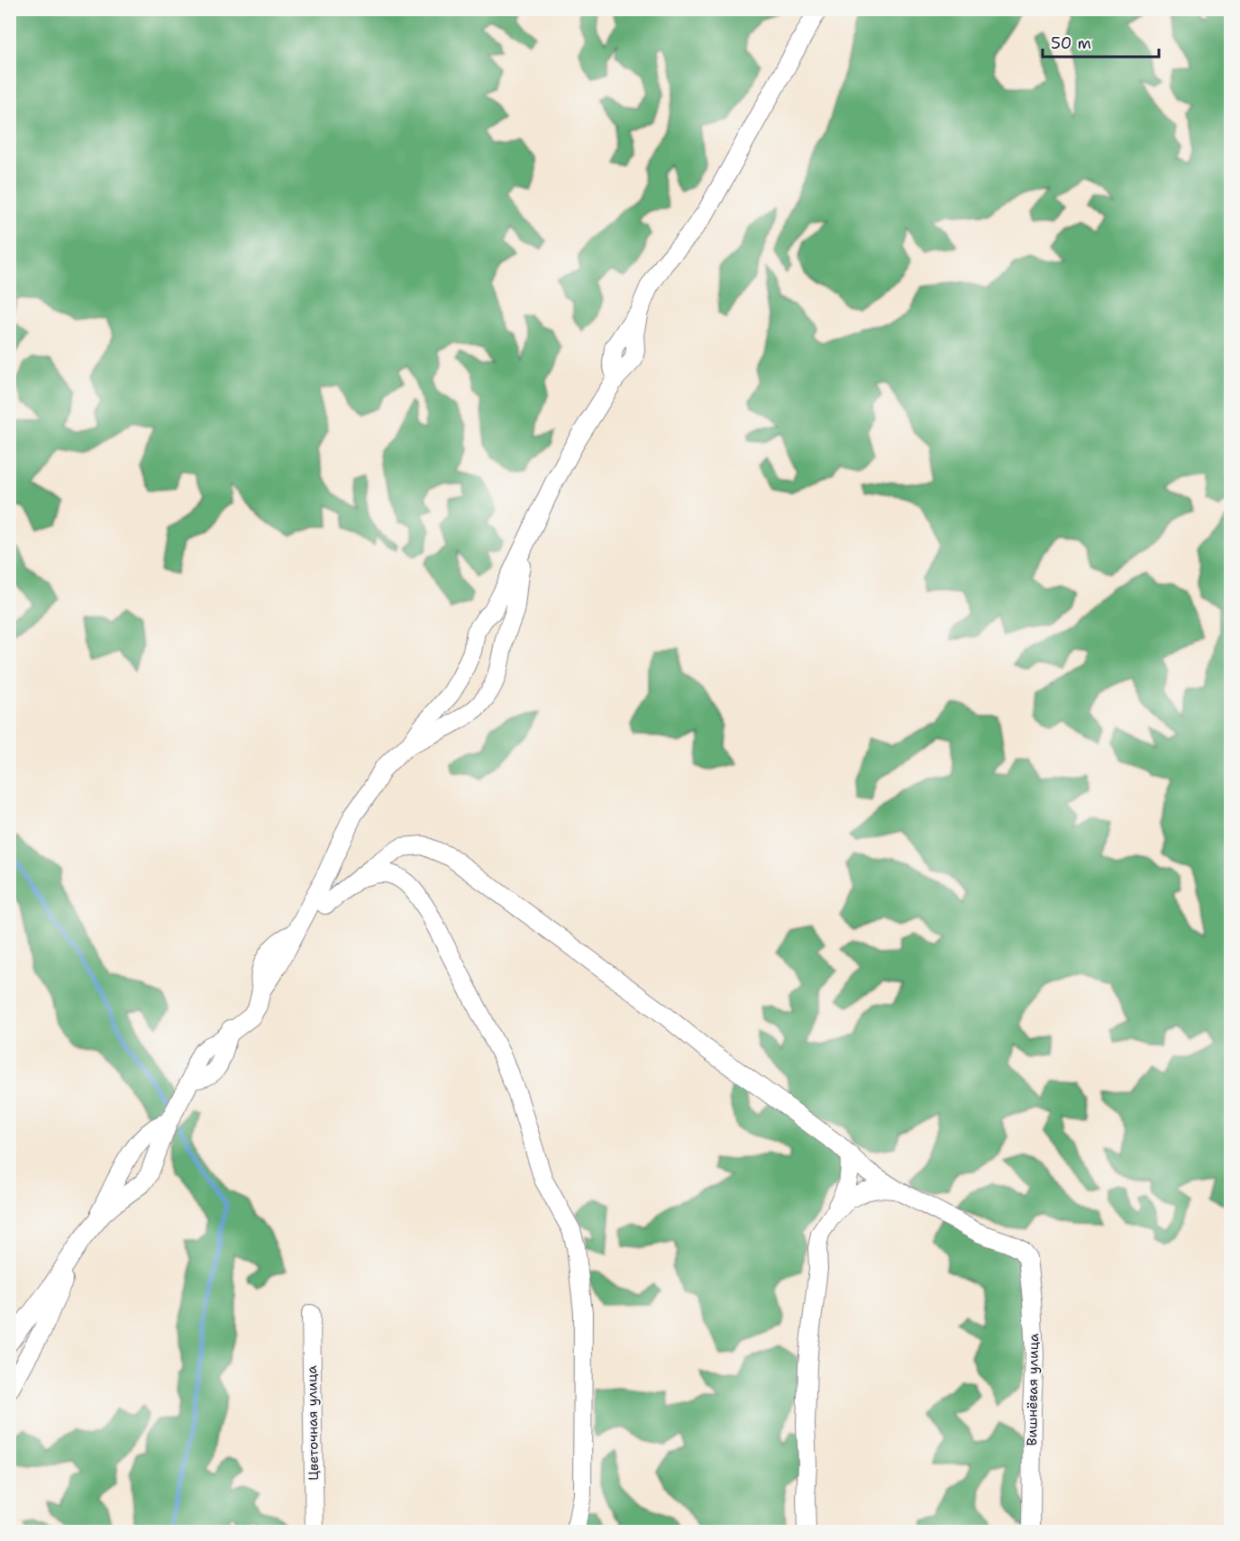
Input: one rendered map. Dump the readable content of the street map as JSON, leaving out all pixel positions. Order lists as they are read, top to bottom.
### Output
{
  "streets": {
    "street": ["Вишнёвая улица", "Цветочная улица"]
  },
  "scale_bar": "50 m"
}
